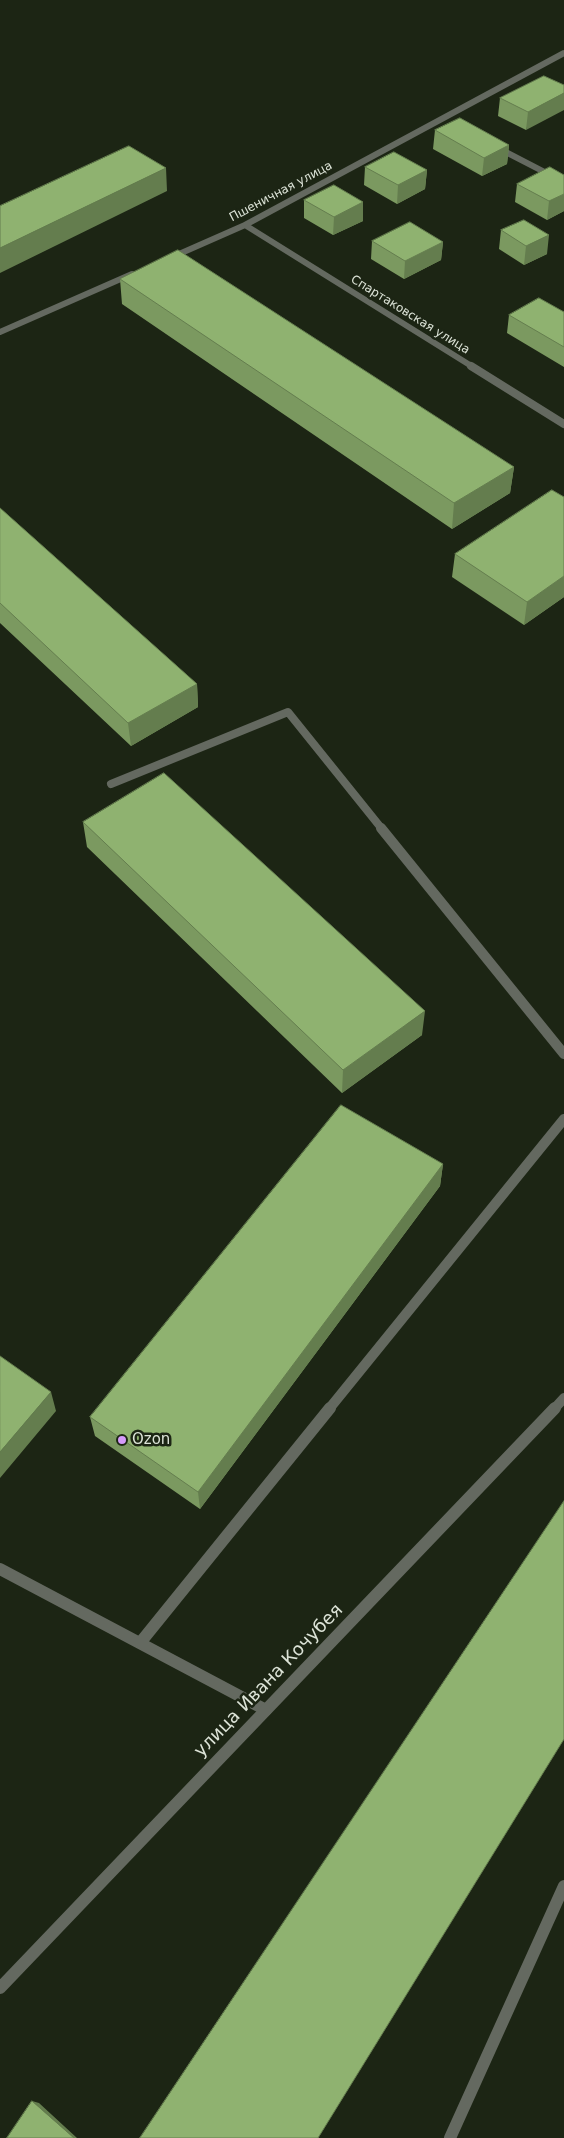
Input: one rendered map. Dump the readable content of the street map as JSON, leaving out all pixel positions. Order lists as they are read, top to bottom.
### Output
{
  "streets": {
    "street": ["Пшеничная улица", "Спартаковская улица", "улица Ивана Кочубея"]
  },
  "crossings": [
    ["Пшеничная улица", "Спартаковская улица"]
  ],
  "places": ["Ozon"]
}
